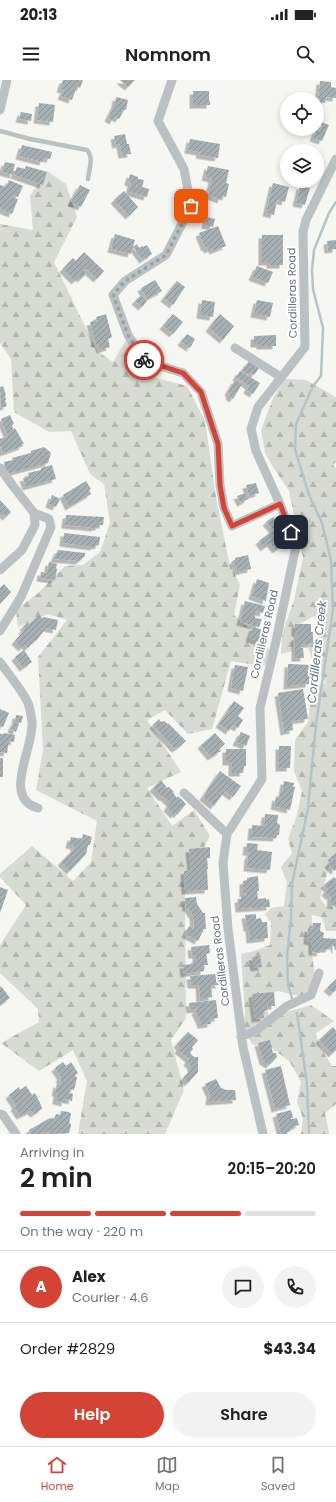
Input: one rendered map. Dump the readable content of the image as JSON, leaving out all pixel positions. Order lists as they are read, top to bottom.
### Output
{
  "streets": {
    "street": ["Cordilleras Road"]
  },
  "water": ["Cordilleras Creek"],
  "page": {
    "status": "20:13",
    "header": "Nomnom",
    "heading": ["2 min", "Arriving in", "20:15–20:20"],
    "panel": [
      "Alex",
      "Courier · 4.6",
      "Order #2829",
      "$43.34"
    ],
    "bar": "On the way · 220 m",
    "round": "A",
    "buttons": ["Help", "Share"],
    "tabs": ["Home", "Map", "Saved"]
  }
}
